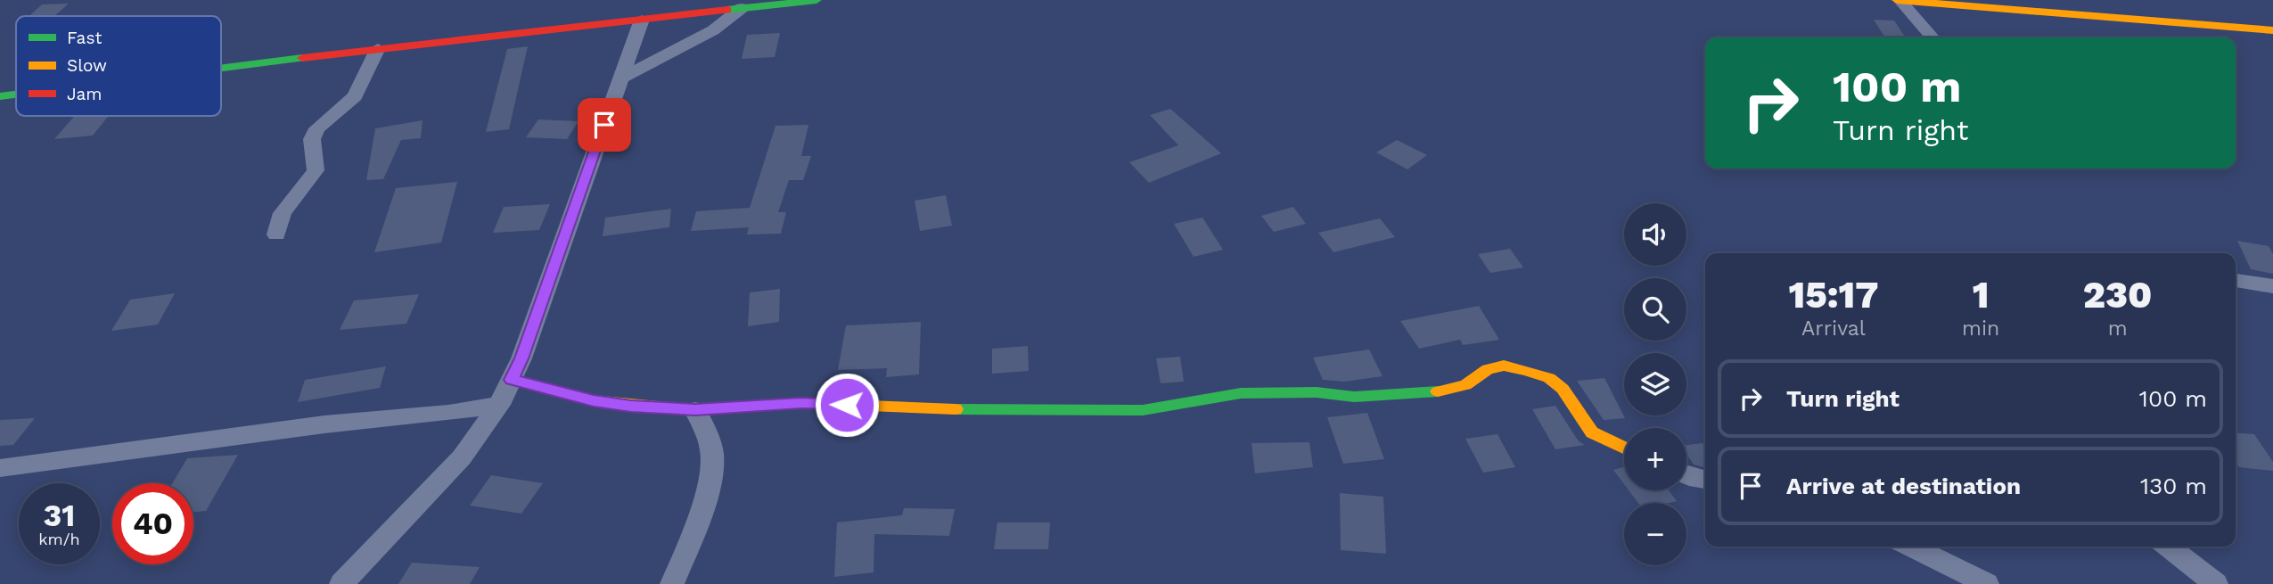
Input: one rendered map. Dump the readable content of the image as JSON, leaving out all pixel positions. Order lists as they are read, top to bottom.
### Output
{
  "legend": ["Fast", "Slow", "Jam"],
  "page": {
    "turn": ["100 m", "Turn right"],
    "map_buttons": ["+", "−"],
    "eta": [
      "15:17",
      "Arrival",
      "1",
      "min",
      "230",
      "m"
    ],
    "list": [
      {
        "name": "Turn right",
        "value": "100 m"
      },
      {
        "name": "Arrive at destination",
        "value": "130 m"
      }
    ],
    "speed": "31 km/h",
    "limit": "40"
  }
}
